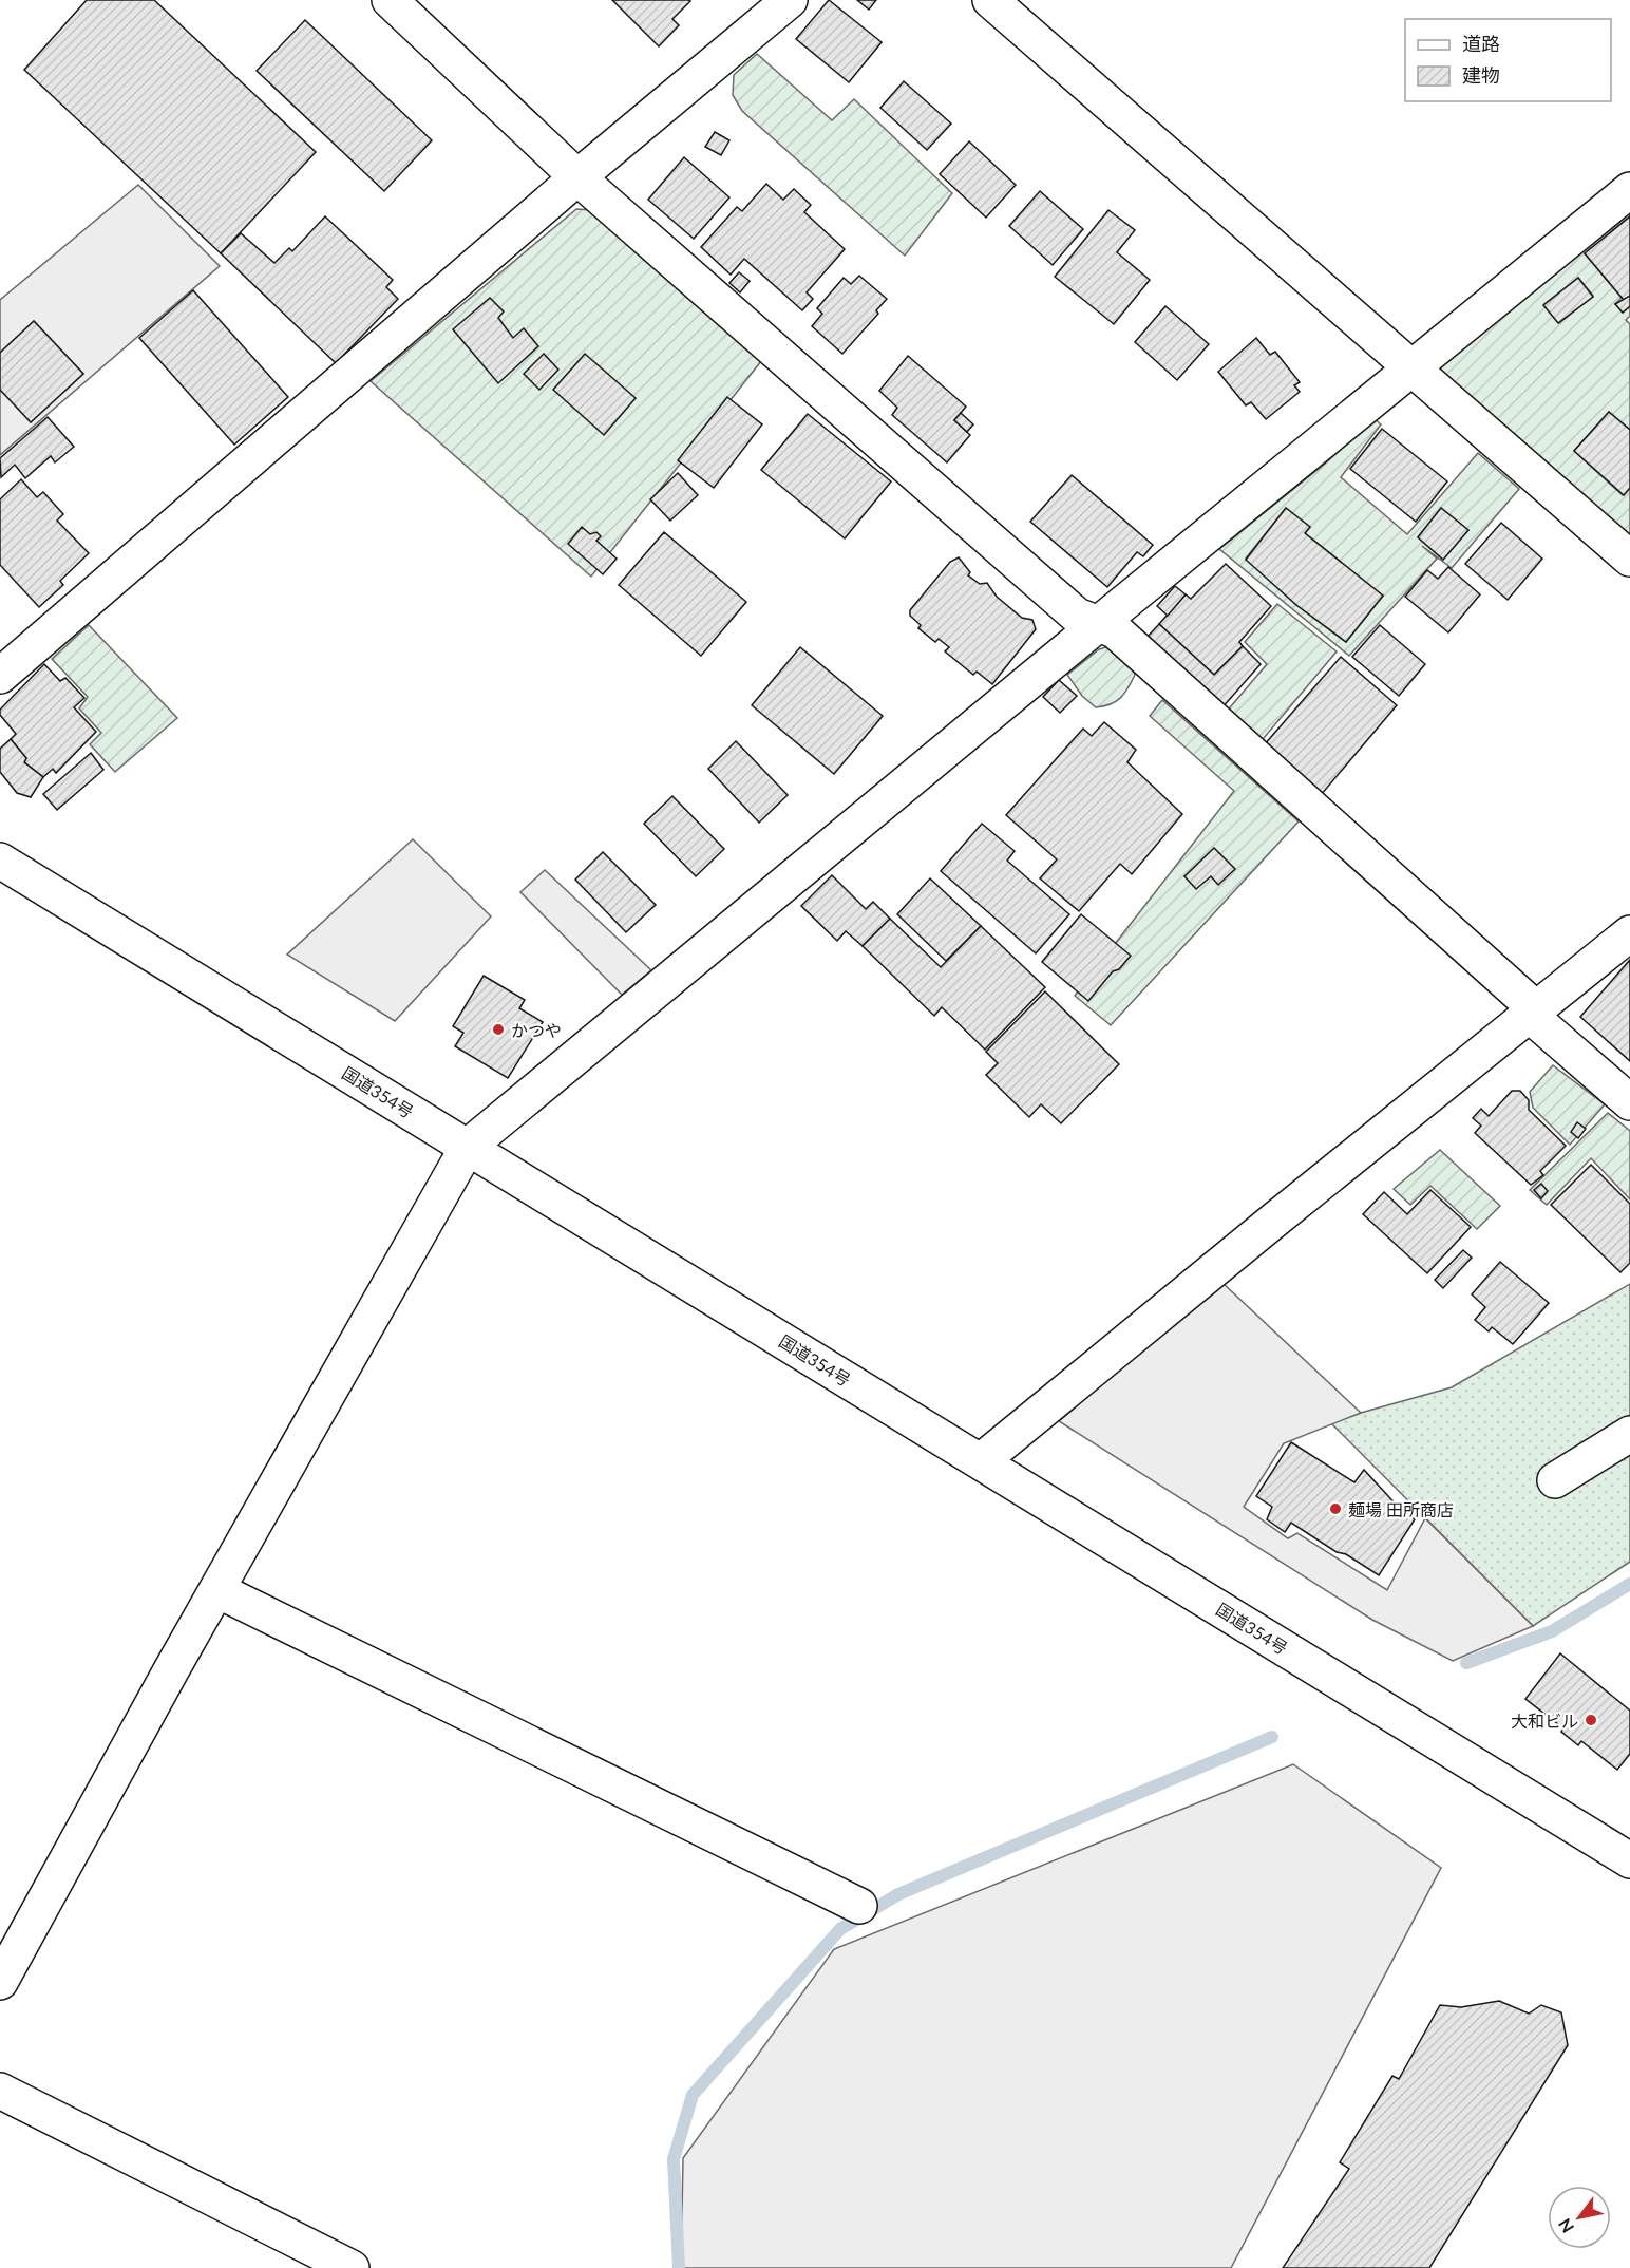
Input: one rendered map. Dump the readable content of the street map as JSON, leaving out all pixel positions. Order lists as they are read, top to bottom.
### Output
{
  "streets": {
    "main road": ["国道354号"]
  },
  "places": ["かつや", "麺場 田所商店", "大和ビル"],
  "legend": ["道路", "建物"],
  "north": "bottom left"
}
